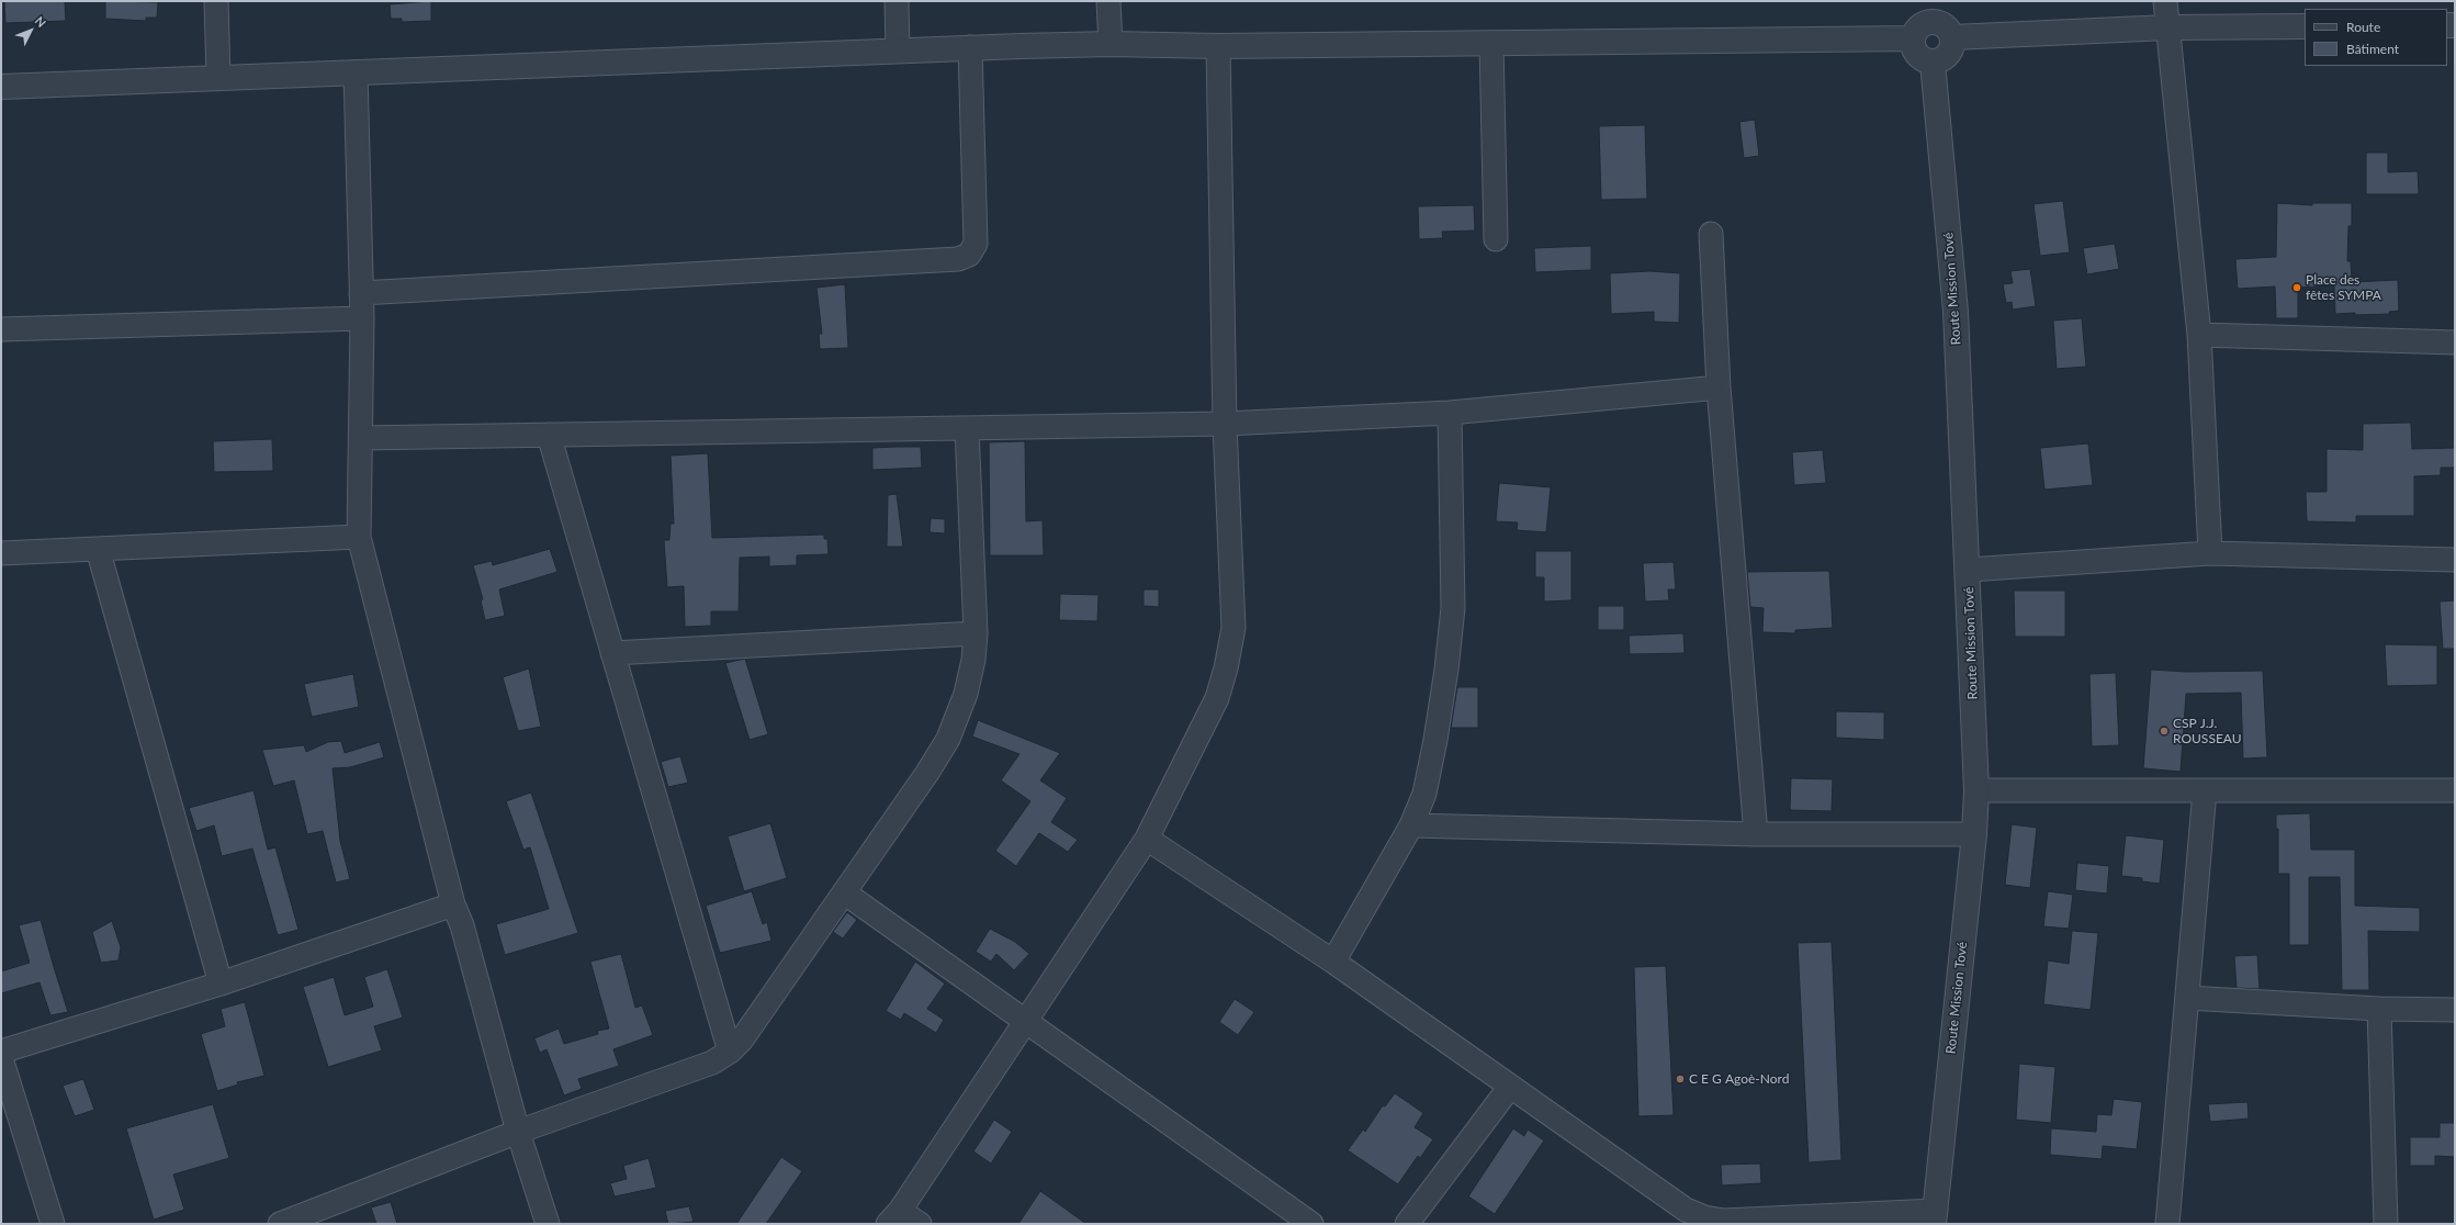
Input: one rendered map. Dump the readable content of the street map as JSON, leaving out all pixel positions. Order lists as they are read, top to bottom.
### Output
{
  "streets": {
    "street": ["Route Mission Tové"]
  },
  "places": ["Place des fêtes SYMPA", "CSP J.J. ROUSSEAU", "C E G Agoè-Nord"],
  "legend": ["Route", "Bâtiment"],
  "north": "top right"
}
